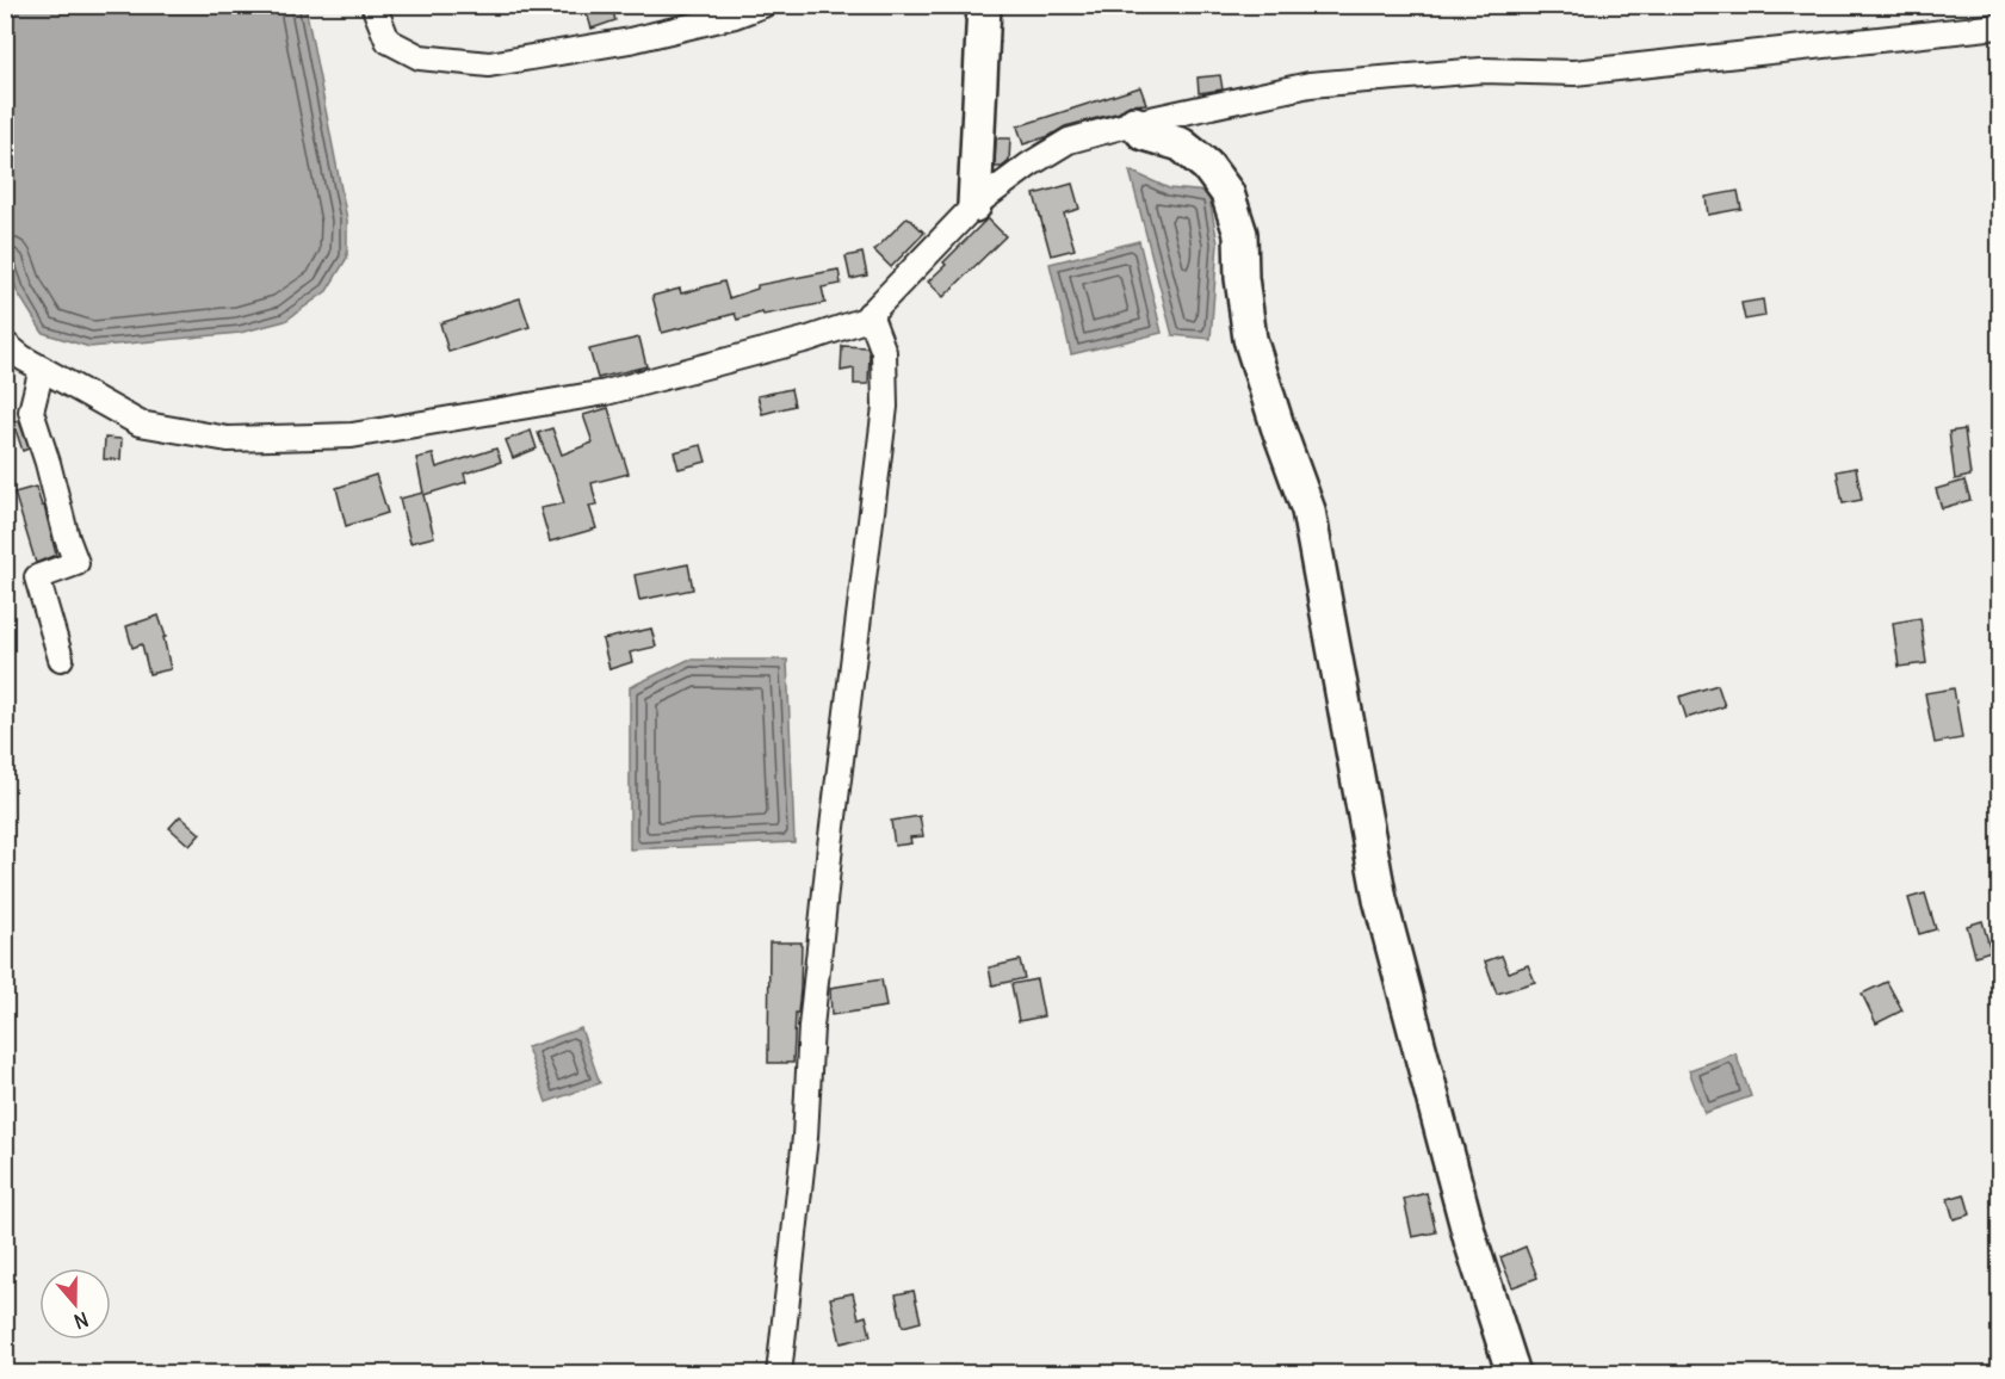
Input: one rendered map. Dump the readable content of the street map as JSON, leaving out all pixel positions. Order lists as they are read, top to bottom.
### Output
{
  "north": "bottom"
}
